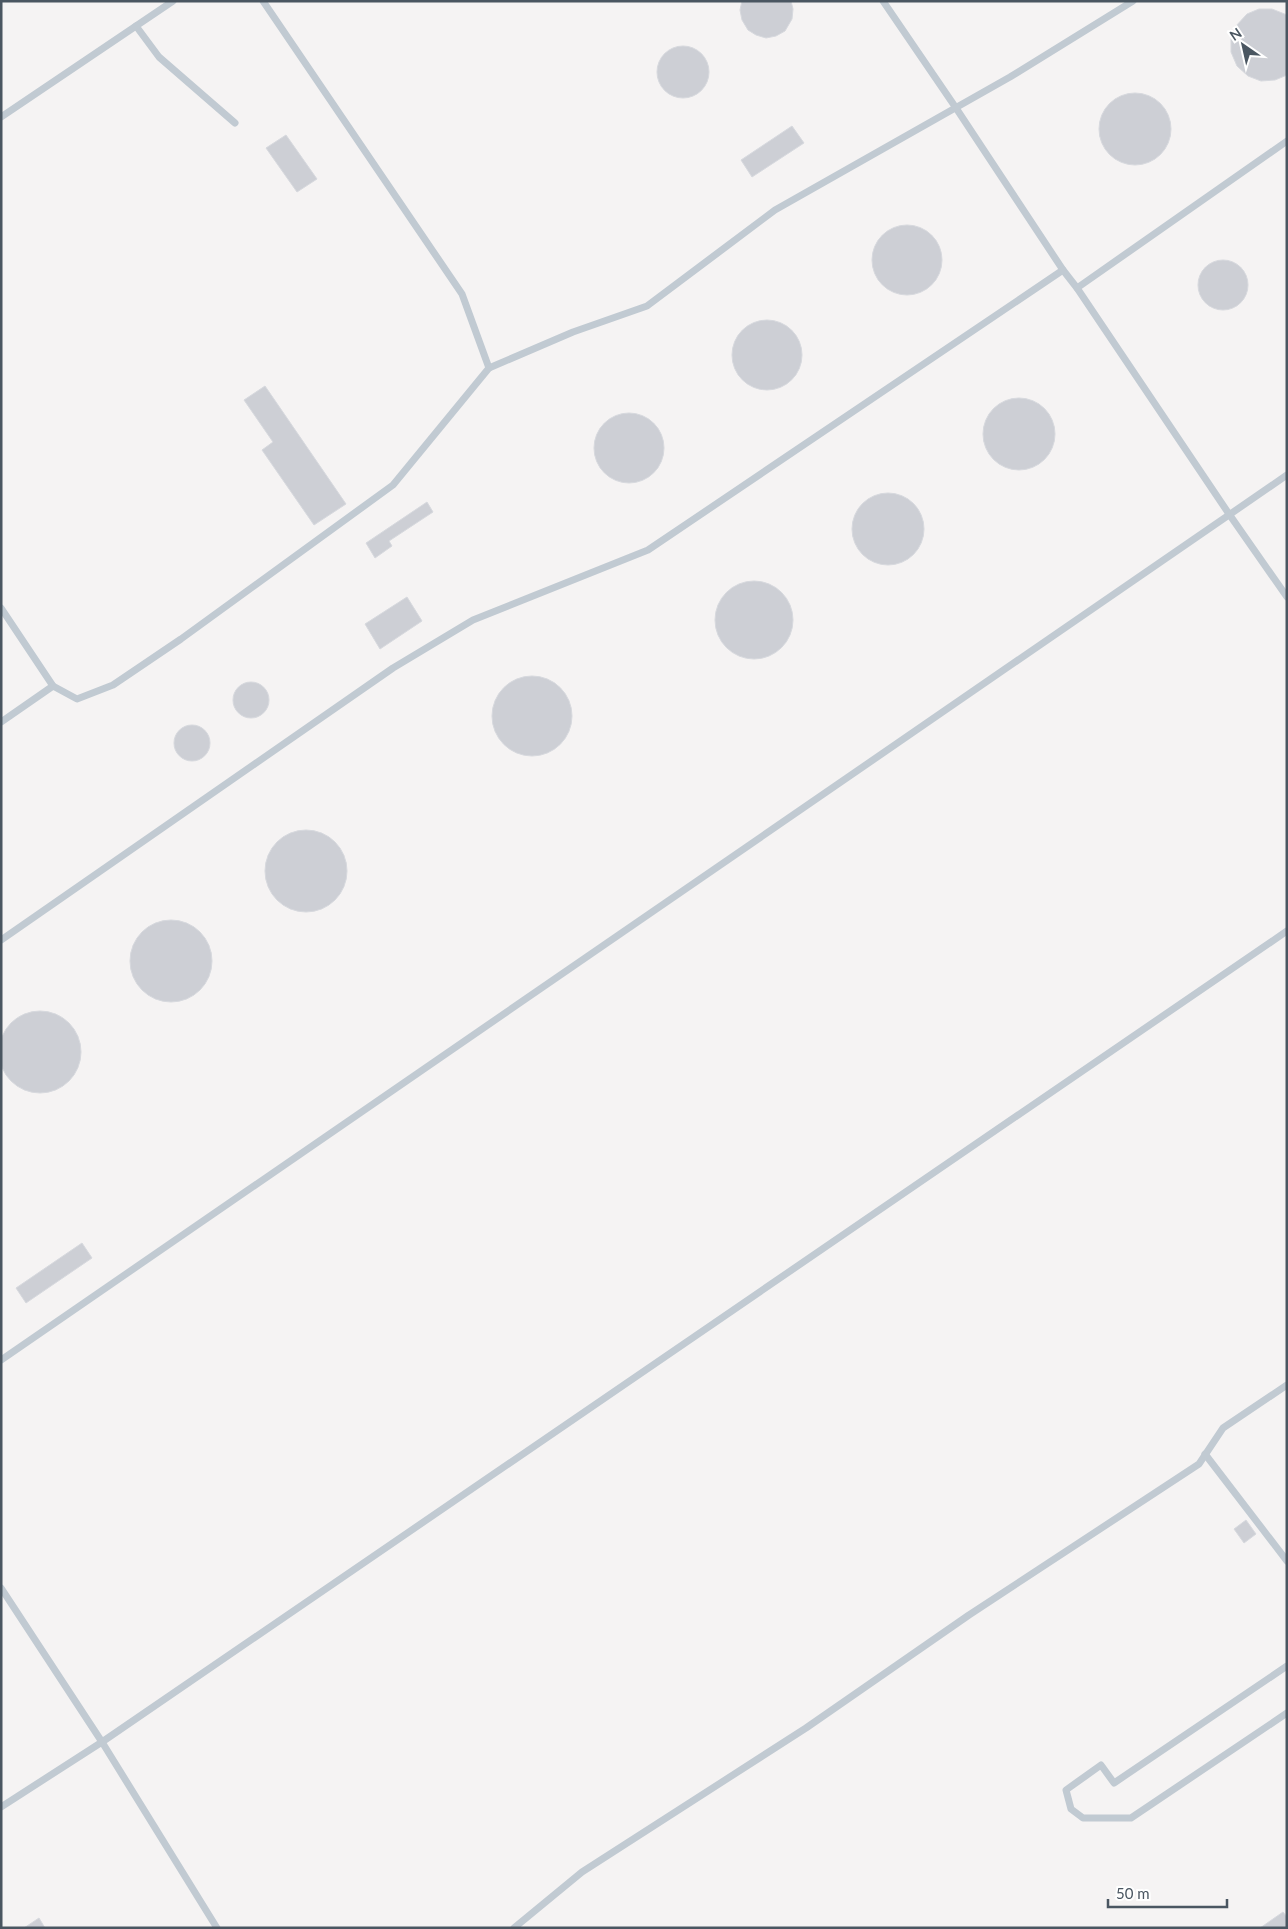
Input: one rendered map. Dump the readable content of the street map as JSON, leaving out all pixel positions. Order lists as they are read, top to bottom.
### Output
{
  "scale_bar": "50 m",
  "north": "top left"
}
